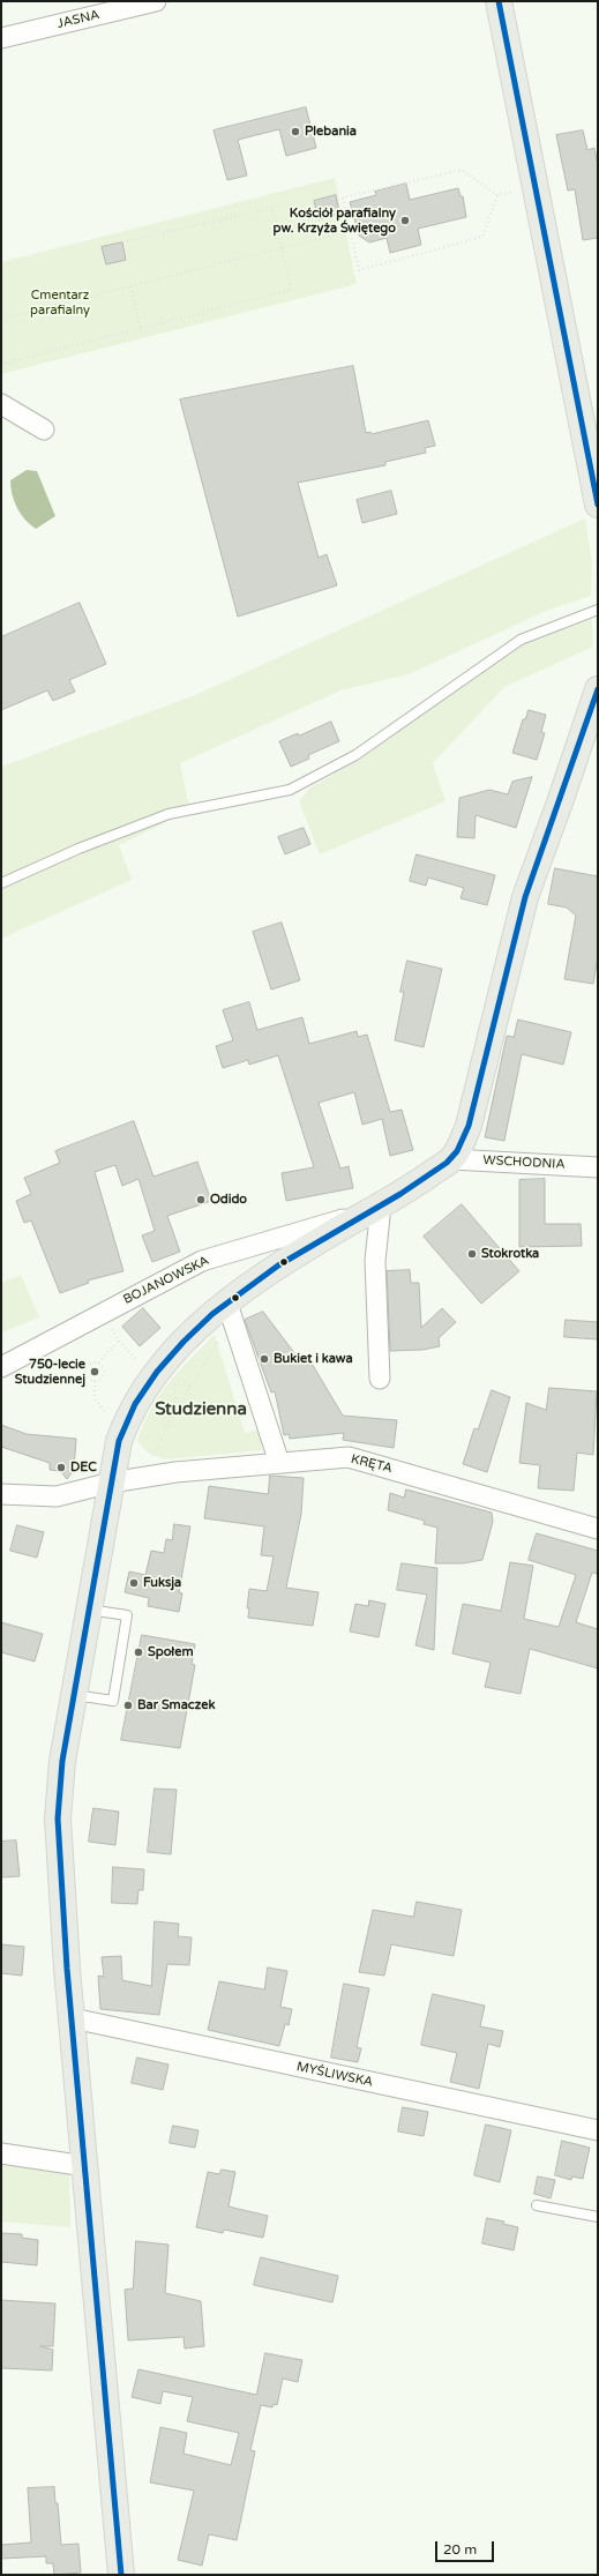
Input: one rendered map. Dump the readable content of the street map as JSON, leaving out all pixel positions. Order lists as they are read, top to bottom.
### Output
{
  "streets": {
    "street": [
      "JASNA",
      "WSCHODNIA",
      "BOJANOWSKA",
      "KRĘTA",
      "MYŚLIWSKA"
    ]
  },
  "districts": ["Studzienna"],
  "parks": ["Cmentarz parafialny"],
  "places": [
    "Plebania",
    "Kościół parafialny pw. Krzyża Świętego",
    "Odido",
    "Stokrotka",
    "Bukiet i kawa",
    "750-lecie Studziennej",
    "DEC",
    "Fuksja",
    "Społem",
    "Bar Smaczek"
  ],
  "scale_bar": "20 m"
}
